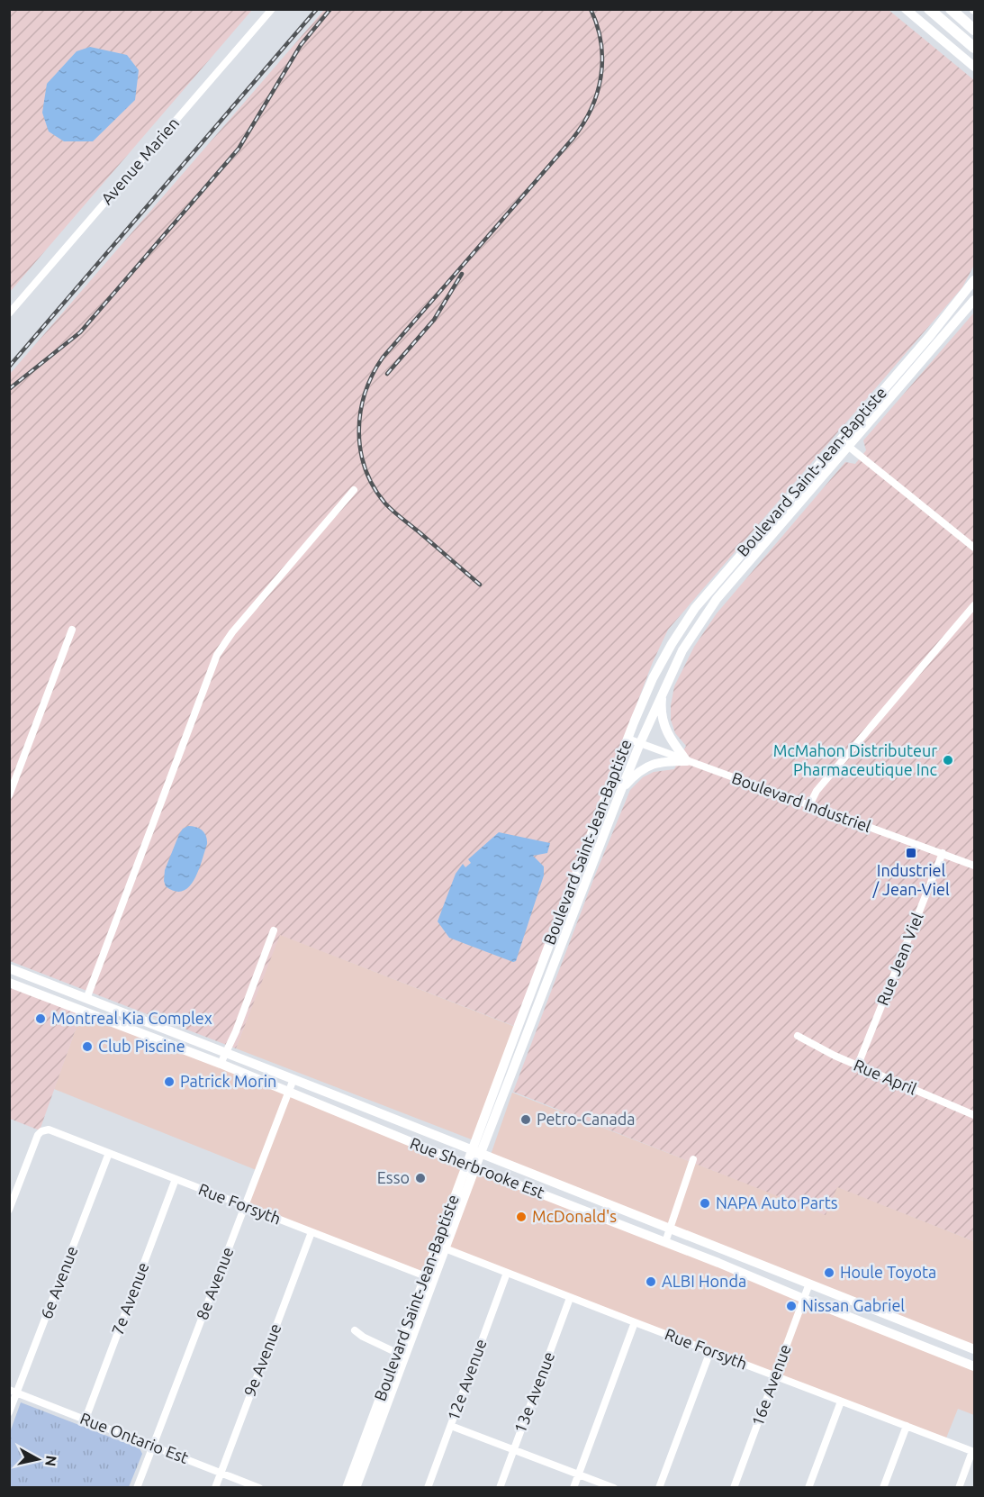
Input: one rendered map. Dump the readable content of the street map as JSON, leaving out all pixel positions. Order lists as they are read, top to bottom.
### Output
{
  "streets": {
    "main road": ["Boulevard Saint-Jean-Baptiste", "Rue Sherbrooke Est"],
    "street": [
      "Avenue Marien",
      "Boulevard Industriel",
      "Rue Jean Viel",
      "Rue April",
      "Rue Forsyth",
      "6e Avenue",
      "8e Avenue",
      "7e Avenue",
      "9e Avenue",
      "12e Avenue",
      "16e Avenue",
      "13e Avenue",
      "Rue Ontario Est"
    ]
  },
  "crossings": [
    ["Boulevard Saint-Jean-Baptiste", "Boulevard Industriel"],
    ["Boulevard Saint-Jean-Baptiste", "Rue Sherbrooke Est"],
    ["Boulevard Saint-Jean-Baptiste", "Rue Forsyth"],
    ["Boulevard Industriel", "Rue Jean Viel"],
    ["Rue Jean Viel", "Rue April"],
    ["Rue Sherbrooke Est", "8e Avenue"],
    ["Rue Sherbrooke Est", "16e Avenue"],
    ["Rue Forsyth", "6e Avenue"],
    ["Rue Forsyth", "8e Avenue"],
    ["Rue Forsyth", "7e Avenue"],
    ["Rue Forsyth", "9e Avenue"],
    ["Rue Forsyth", "12e Avenue"],
    ["Rue Forsyth", "16e Avenue"],
    ["Rue Forsyth", "13e Avenue"],
    ["6e Avenue", "Rue Ontario Est"],
    ["8e Avenue", "Rue Ontario Est"],
    ["7e Avenue", "Rue Ontario Est"],
    ["9e Avenue", "Rue Ontario Est"]
  ],
  "places": {
    "other": [
      "McMahon Distributeur Pharmaceutique Inc",
      "Montreal Kia Complex",
      "Club Piscine",
      "Patrick Morin",
      "Petro-Canada",
      "Esso",
      "NAPA Auto Parts",
      "McDonald's",
      "Houle Toyota",
      "ALBI Honda",
      "Nissan Gabriel"
    ],
    "transit": ["Industriel / Jean-Viel"]
  },
  "north": "right"
}
